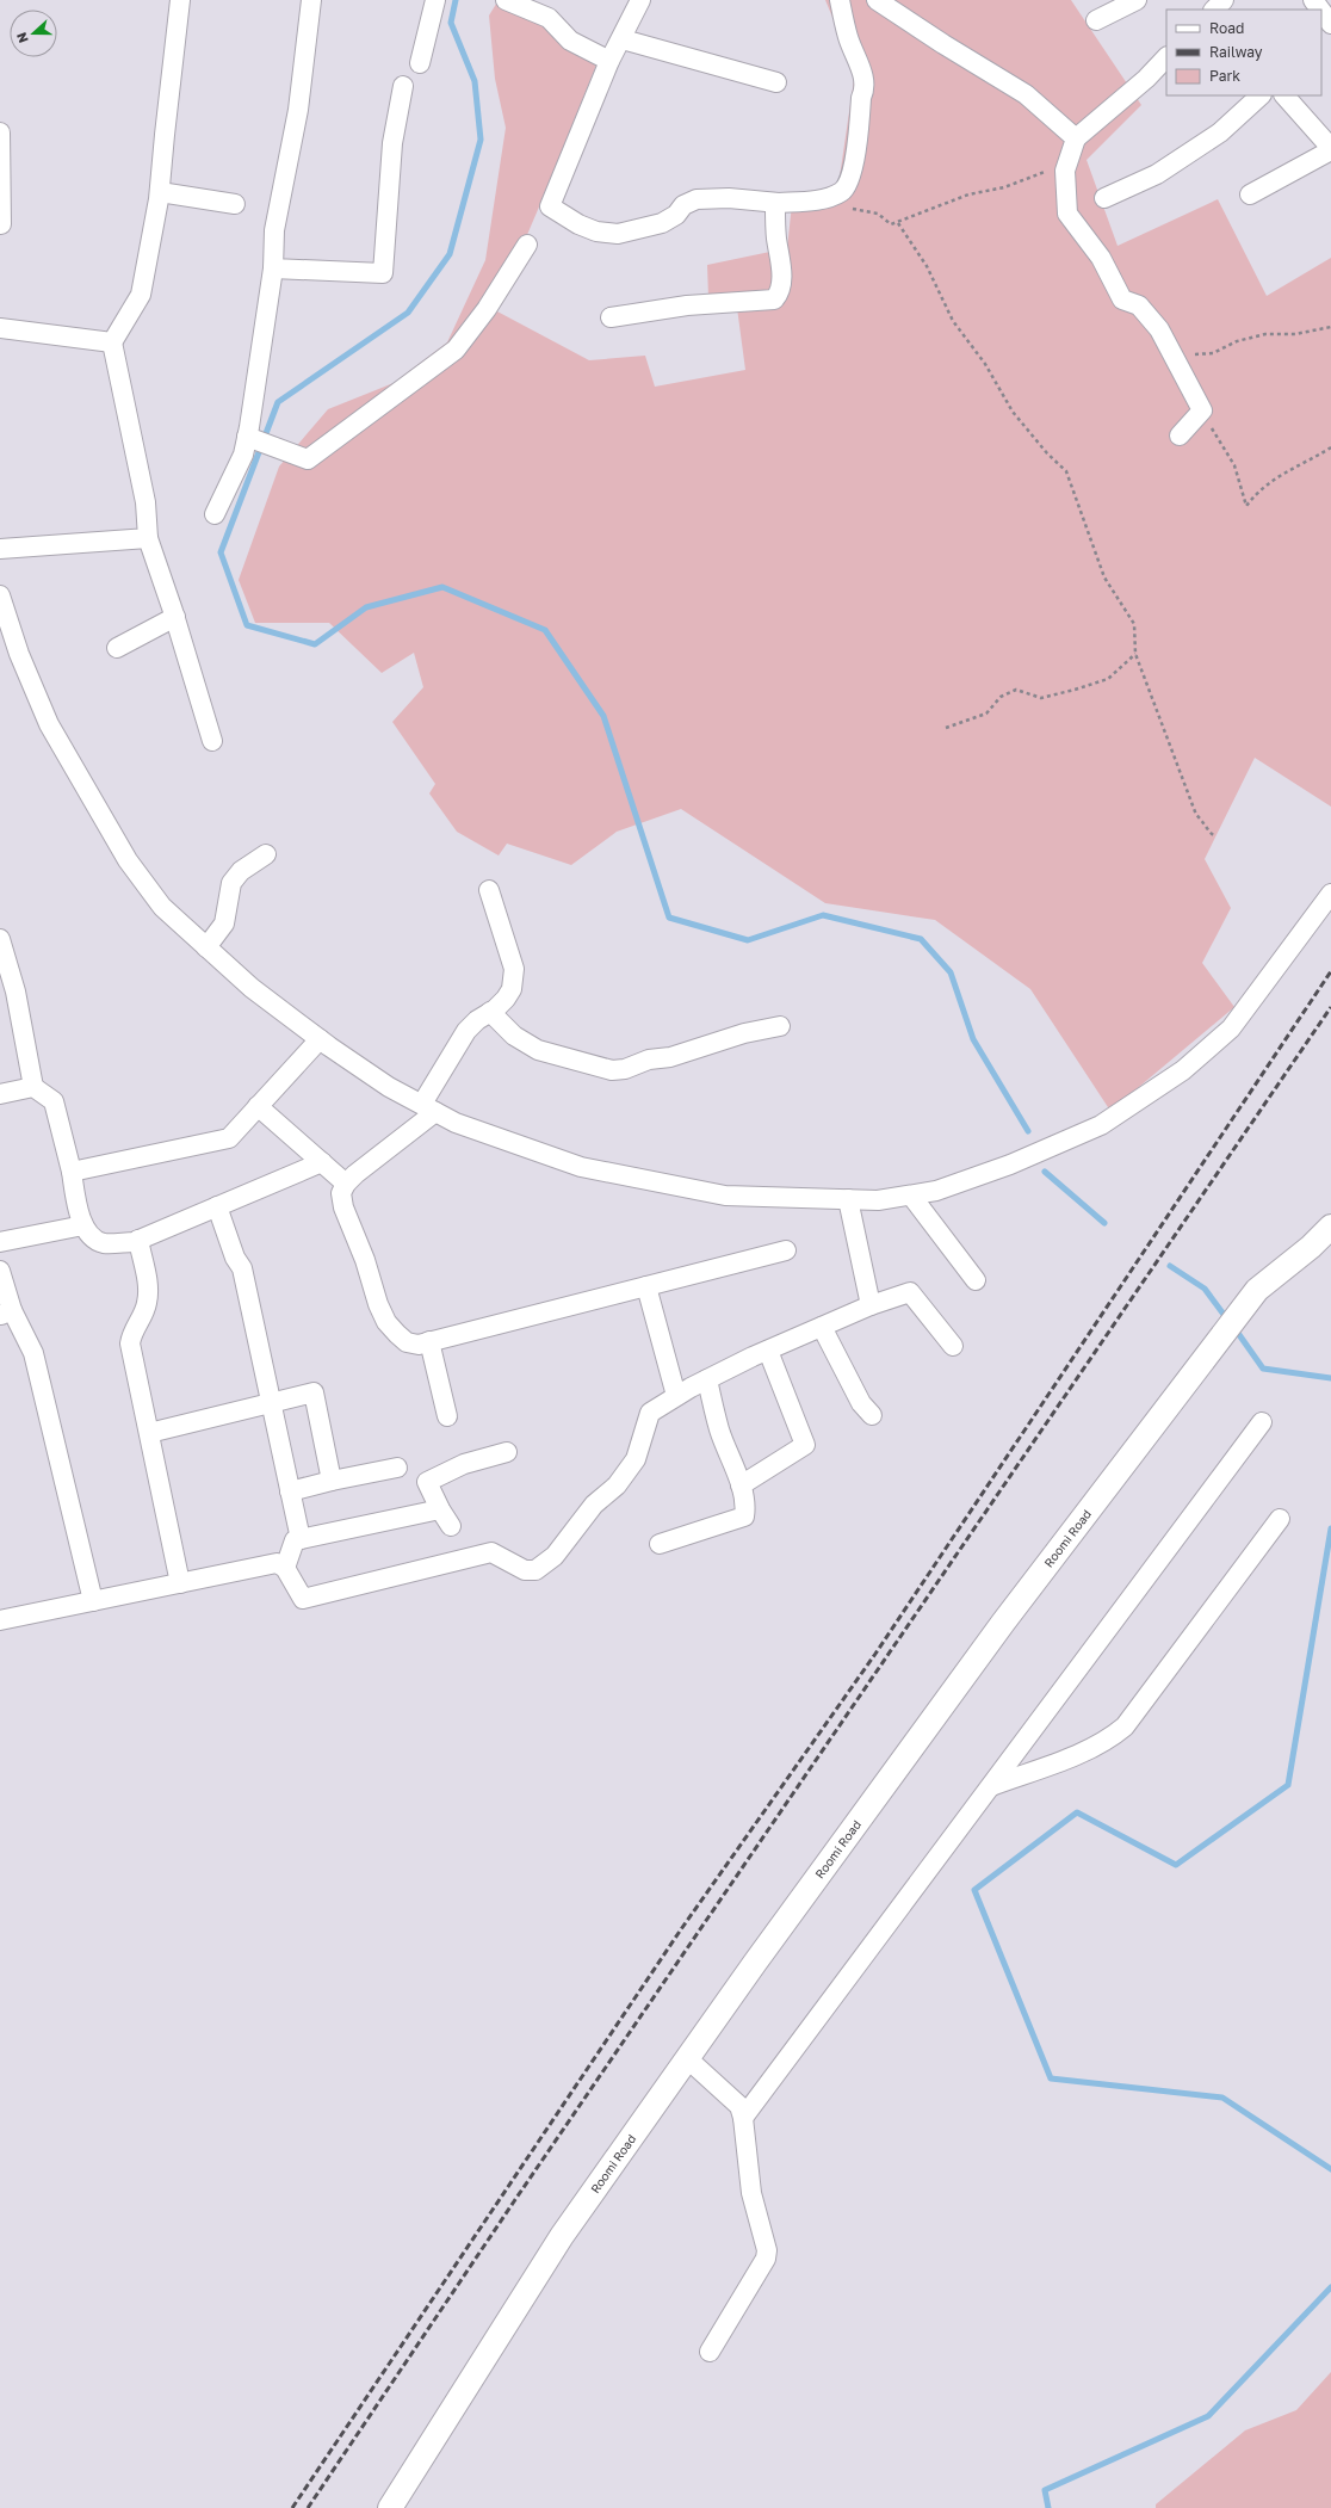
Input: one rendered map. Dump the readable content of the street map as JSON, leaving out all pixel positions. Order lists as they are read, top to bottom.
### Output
{
  "streets": {
    "street": ["Roomi Road"]
  },
  "legend": ["Road", "Railway", "Park"],
  "north": "left"
}
